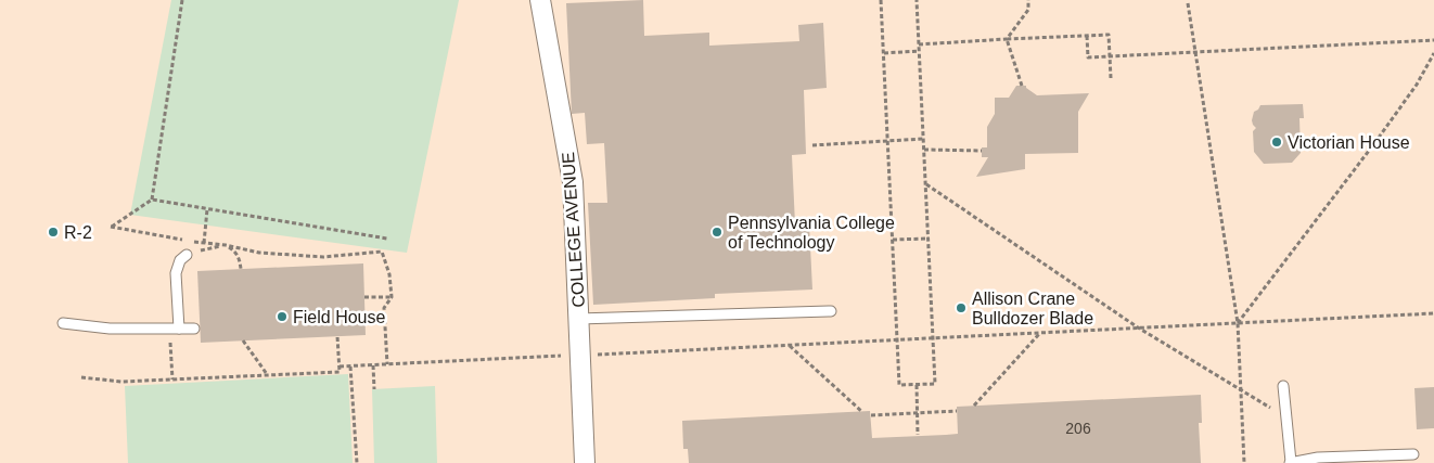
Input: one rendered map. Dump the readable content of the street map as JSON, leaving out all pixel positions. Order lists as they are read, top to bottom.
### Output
{
  "streets": {
    "street": ["COLLEGE AVENUE"]
  },
  "places": [
    "Victorian House",
    "R-2",
    "Pennsylvania College of Technology",
    "Allison Crane Bulldozer Blade",
    "Field House"
  ],
  "house_numbers": ["206"]
}
